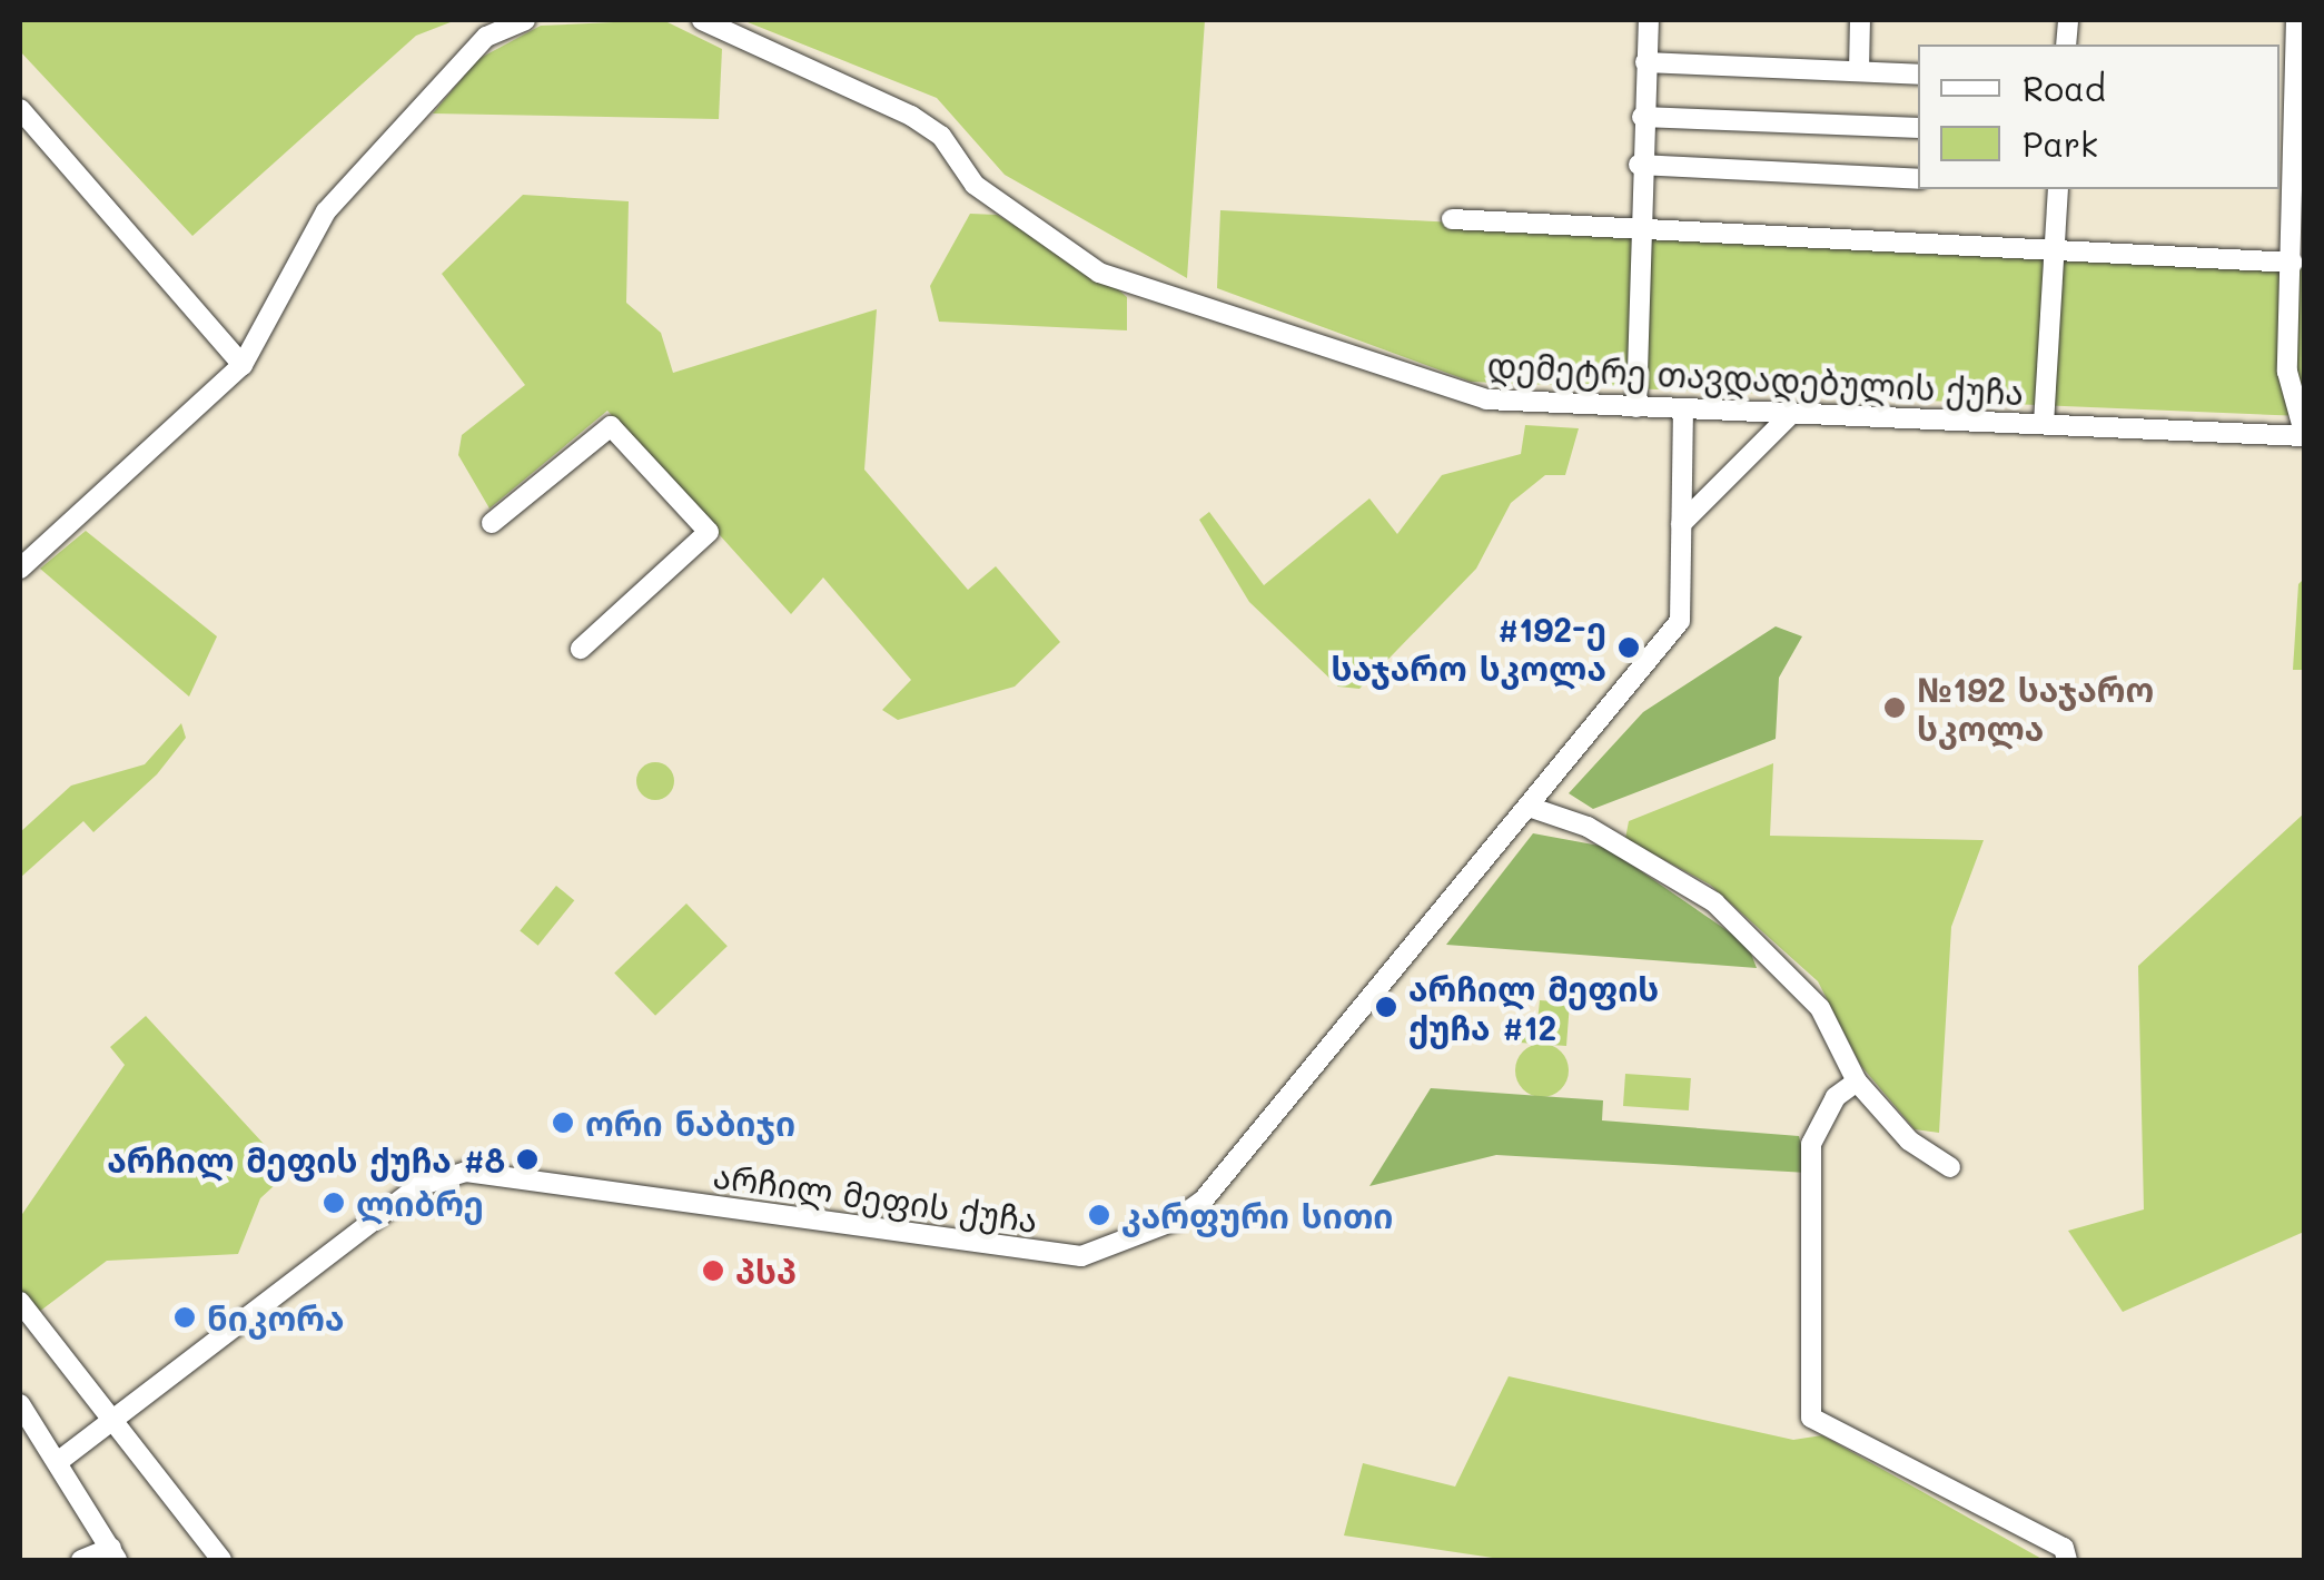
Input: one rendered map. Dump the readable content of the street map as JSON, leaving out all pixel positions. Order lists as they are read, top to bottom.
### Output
{
  "streets": {
    "street": ["დემეტრე თავდადებულის ქუჩა", "არჩილ მეფის ქუჩა"]
  },
  "crossings": [
    ["დემეტრე თავდადებულის ქუჩა", "არჩილ მეფის ქუჩა"]
  ],
  "places": [
    "#192-ე საჯარო სკოლა",
    "№192 საჯარო სკოლა",
    "არჩილ მეფის ქუჩა #12",
    "ორი ნაბიჯი",
    "არჩილ მეფის ქუჩა #8",
    "ლიბრე",
    "კარფური სითი",
    "პსპ",
    "ნიკორა"
  ],
  "legend": ["Road", "Park"]
}
